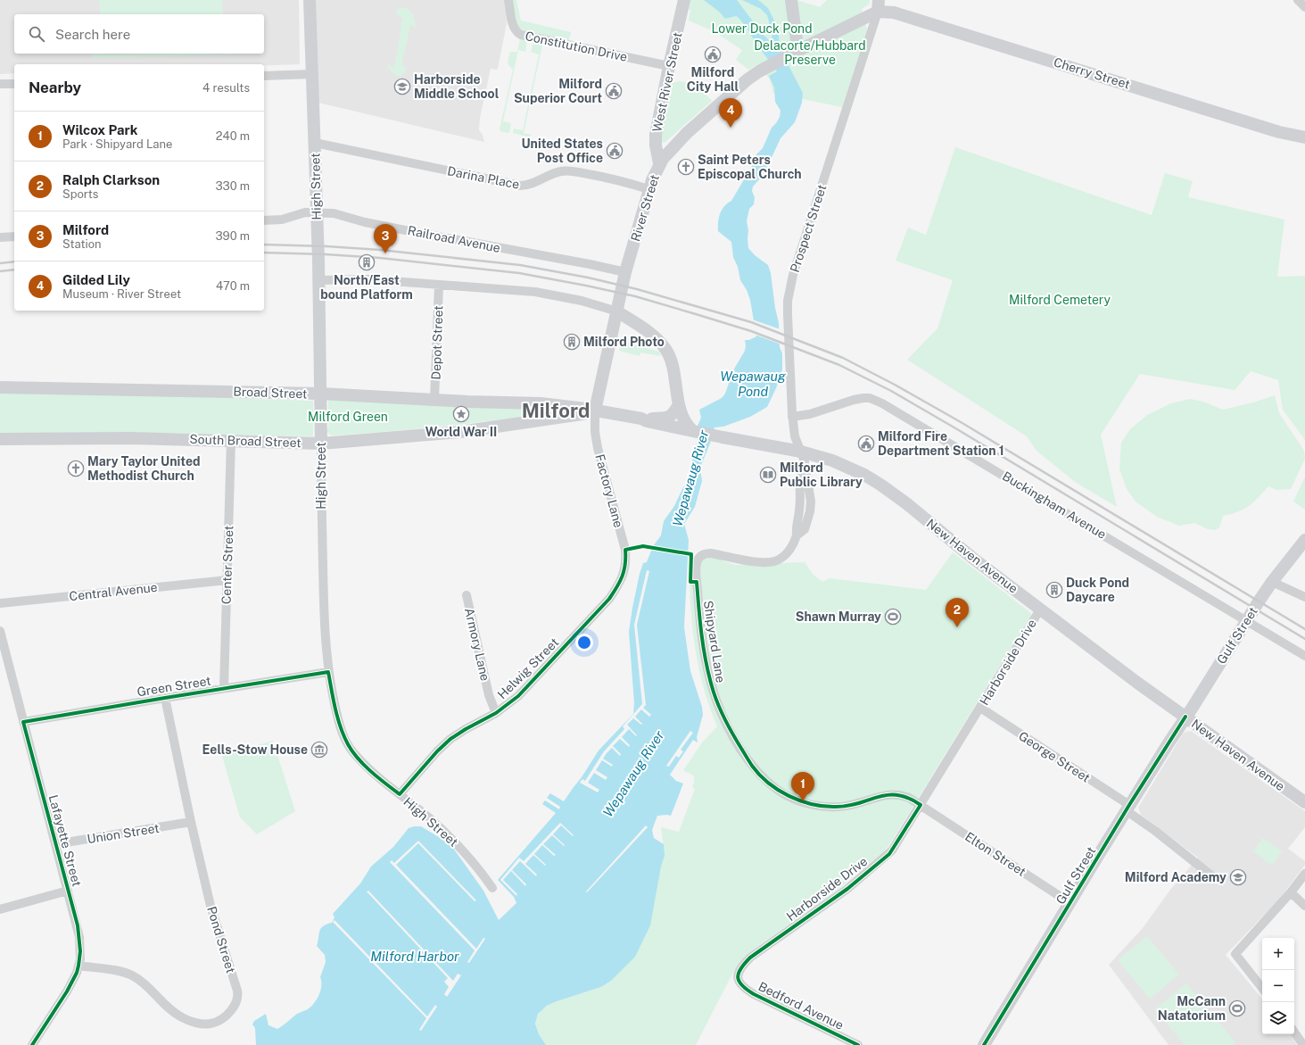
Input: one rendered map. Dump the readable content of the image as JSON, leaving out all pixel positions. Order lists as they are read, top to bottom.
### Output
{
  "streets": {
    "main road": [
      "Cherry Street",
      "West River Street",
      "High Street",
      "River Street",
      "Broad Street",
      "South Broad Street",
      "New Haven Avenue",
      "Gulf Street"
    ],
    "street": [
      "Constitution Drive",
      "Darina Place",
      "Prospect Street",
      "Railroad Avenue",
      "Depot Street",
      "Factory Lane",
      "Buckingham Avenue",
      "Center Street",
      "Central Avenue",
      "Shipyard Lane",
      "Armory Lane",
      "Harborside Drive",
      "Helwig Street",
      "Green Street",
      "George Street",
      "Union Street",
      "Lafayette Street",
      "Elton Street",
      "Pond Street",
      "Bedford Avenue"
    ]
  },
  "crossings": [
    ["Constitution Drive", "West River Street"],
    ["Cherry Street", "River Street"],
    ["Cherry Street", "Prospect Street"],
    ["West River Street", "River Street"],
    ["Darina Place", "High Street"],
    ["Darina Place", "River Street"],
    ["High Street", "Railroad Avenue"],
    ["High Street", "Broad Street"],
    ["High Street", "South Broad Street"],
    ["High Street", "Helwig Street"],
    ["High Street", "Green Street"],
    ["River Street", "Prospect Street"],
    ["River Street", "Railroad Avenue"],
    ["River Street", "Broad Street"],
    ["River Street", "South Broad Street"],
    ["River Street", "Factory Lane"],
    ["River Street", "New Haven Avenue"],
    ["Prospect Street", "Buckingham Avenue"],
    ["Prospect Street", "New Haven Avenue"],
    ["Prospect Street", "Shipyard Lane"],
    ["Depot Street", "Broad Street"],
    ["Broad Street", "South Broad Street"],
    ["Broad Street", "Factory Lane"],
    ["Broad Street", "New Haven Avenue"],
    ["South Broad Street", "Factory Lane"],
    ["South Broad Street", "New Haven Avenue"],
    ["South Broad Street", "Center Street"],
    ["Factory Lane", "New Haven Avenue"],
    ["Factory Lane", "Helwig Street"],
    ["Buckingham Avenue", "Gulf Street"],
    ["New Haven Avenue", "Gulf Street"],
    ["New Haven Avenue", "Shipyard Lane"],
    ["New Haven Avenue", "Harborside Drive"],
    ["Center Street", "Central Avenue"],
    ["Center Street", "Green Street"],
    ["Gulf Street", "George Street"],
    ["Gulf Street", "Elton Street"],
    ["Shipyard Lane", "Harborside Drive"],
    ["Shipyard Lane", "Elton Street"],
    ["Armory Lane", "Helwig Street"],
    ["Harborside Drive", "George Street"],
    ["Harborside Drive", "Elton Street"],
    ["Harborside Drive", "Bedford Avenue"],
    ["Green Street", "Lafayette Street"],
    ["Green Street", "Pond Street"],
    ["Union Street", "Lafayette Street"],
    ["Union Street", "Pond Street"],
    ["Lafayette Street", "Pond Street"]
  ],
  "districts": ["Milford"],
  "water": ["Wepawaug Pond", "Wepawaug River", "Milford Harbor"],
  "parks": [
    "Lower Duck Pond",
    "Delacorte/Hubbard Preserve",
    "Milford Cemetery",
    "Milford Green"
  ],
  "places": {
    "public building": [
      "Milford City Hall",
      "Milford Superior Court",
      "United States Post Office",
      "Milford Fire Department Station 1"
    ],
    "school or university": ["Harborside Middle School", "Milford Academy"],
    "church": ["Saint Peters Episcopal Church", "Mary Taylor United Methodist Church"],
    "building": ["North/East bound Platform", "Milford Photo", "Duck Pond Daycare"],
    "place": ["World War II"],
    "library": ["Milford Public Library"],
    "sports": ["Shawn Murray", "McCann Natatorium"],
    "museum": ["Eells-Stow House"]
  },
  "page": {
    "search": "Search here",
    "heading": ["Nearby", "4 results"],
    "pins": [
      "4",
      "3",
      "2",
      "1"
    ],
    "list": [
      {
        "mark": "1",
        "name": "Wilcox Park",
        "note": "Park · Shipyard Lane",
        "value": "240 m"
      },
      {
        "mark": "2",
        "name": "Ralph Clarkson",
        "note": "Sports",
        "value": "330 m"
      },
      {
        "mark": "3",
        "name": "Milford",
        "note": "Station",
        "value": "390 m"
      },
      {
        "mark": "4",
        "name": "Gilded Lily",
        "note": "Museum · River Street",
        "value": "470 m"
      }
    ],
    "map_buttons": ["+", "−"]
  }
}
